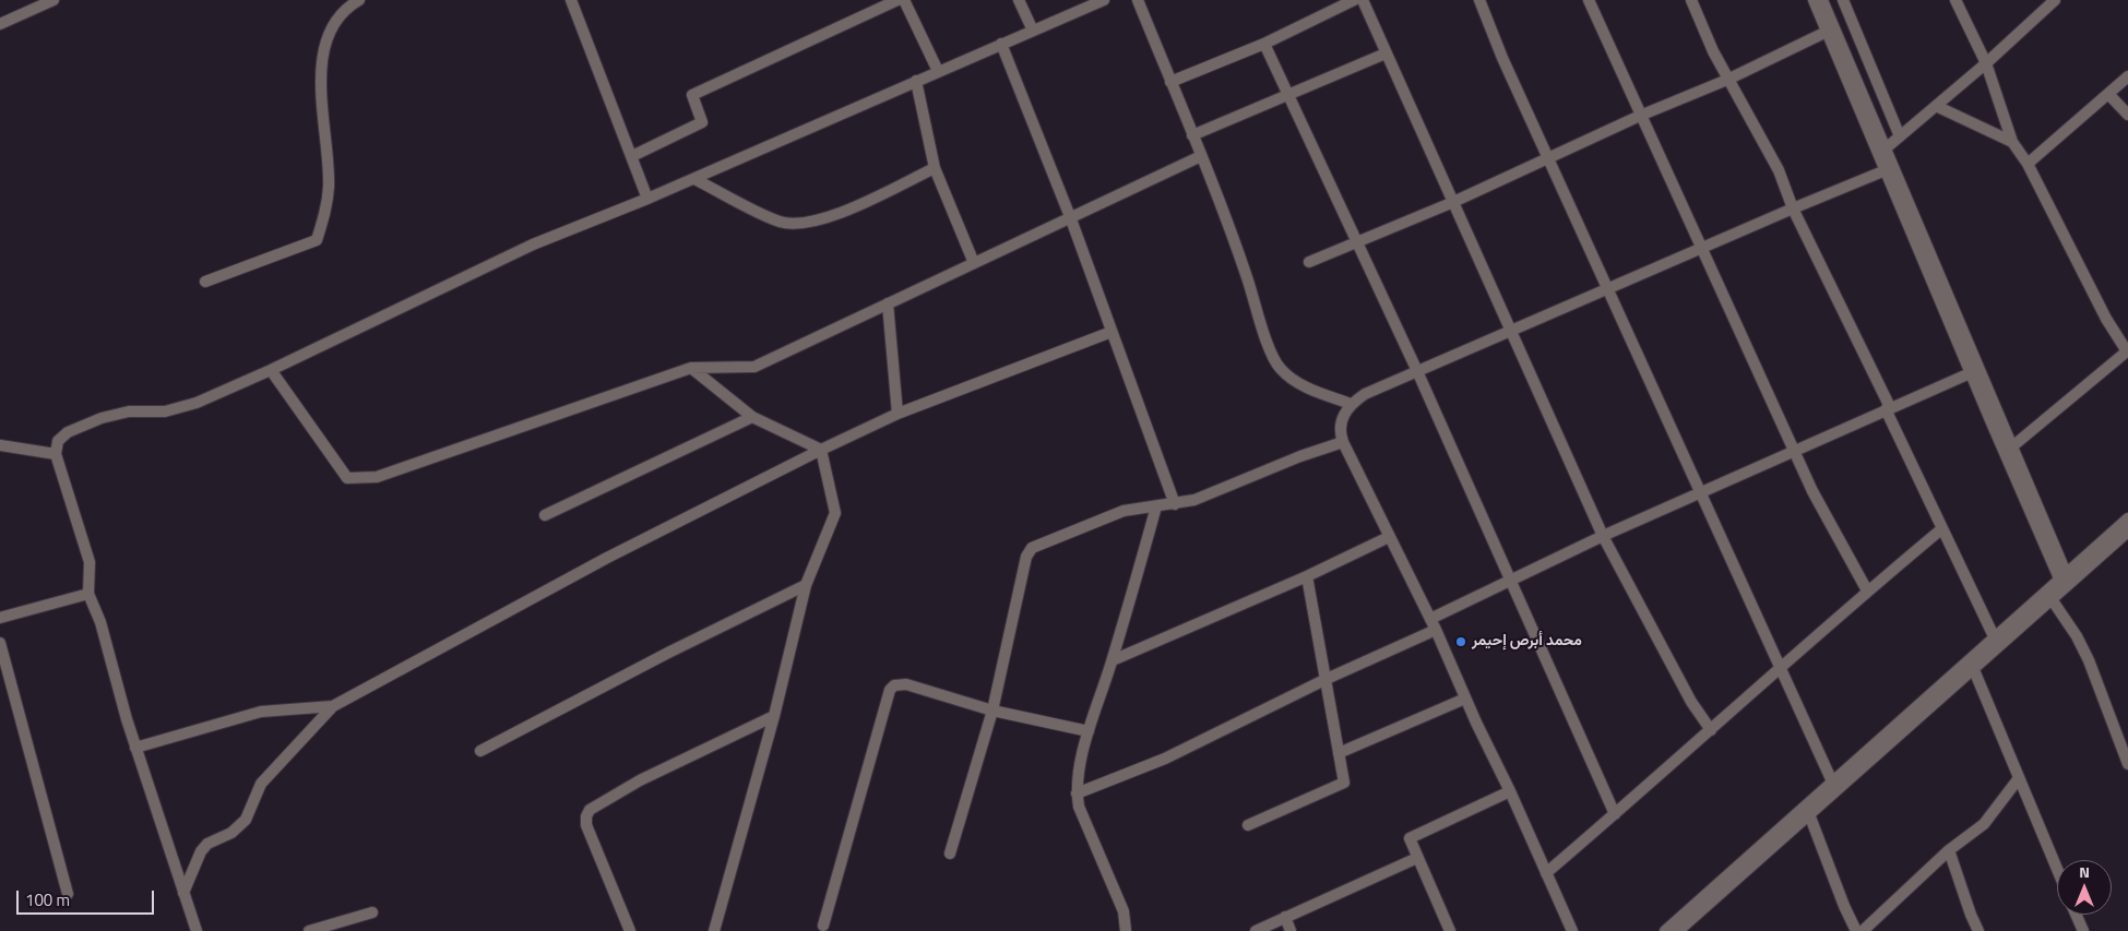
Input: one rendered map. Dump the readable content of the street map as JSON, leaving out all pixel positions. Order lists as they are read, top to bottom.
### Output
{
  "places": ["محمد أبرص إحيمر"],
  "scale_bar": "100 m",
  "north": "top"
}
